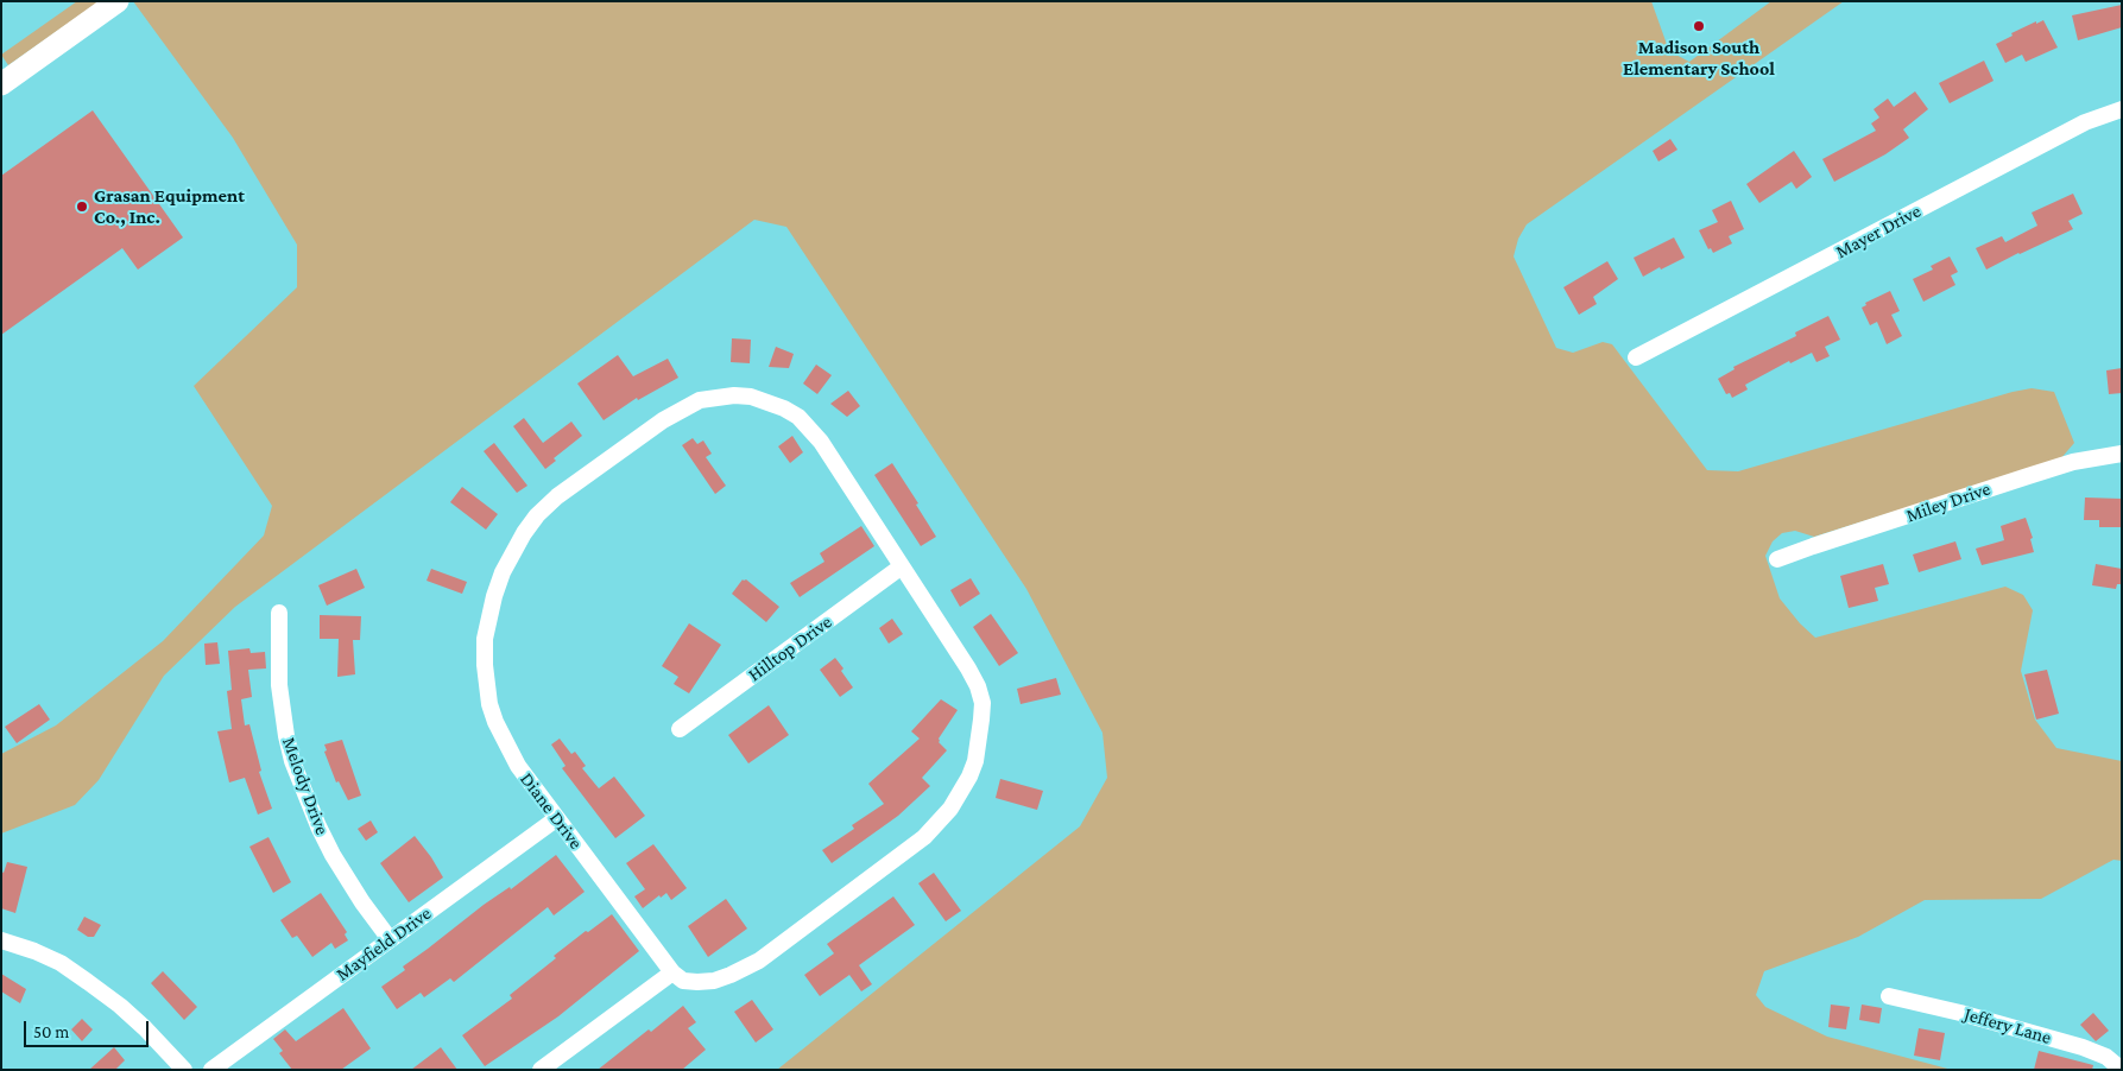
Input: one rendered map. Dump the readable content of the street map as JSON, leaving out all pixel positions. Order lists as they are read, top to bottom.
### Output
{
  "streets": {
    "street": [
      "Mayer Drive",
      "Miley Drive",
      "Hilltop Drive",
      "Melody Drive",
      "Diane Drive",
      "Mayfield Drive",
      "Jeffery Lane"
    ]
  },
  "crossings": [
    ["Hilltop Drive", "Diane Drive"],
    ["Melody Drive", "Mayfield Drive"],
    ["Diane Drive", "Mayfield Drive"]
  ],
  "places": ["Madison South Elementary School", "Grasan Equipment Co., Inc."],
  "scale_bar": "50 m"
}
